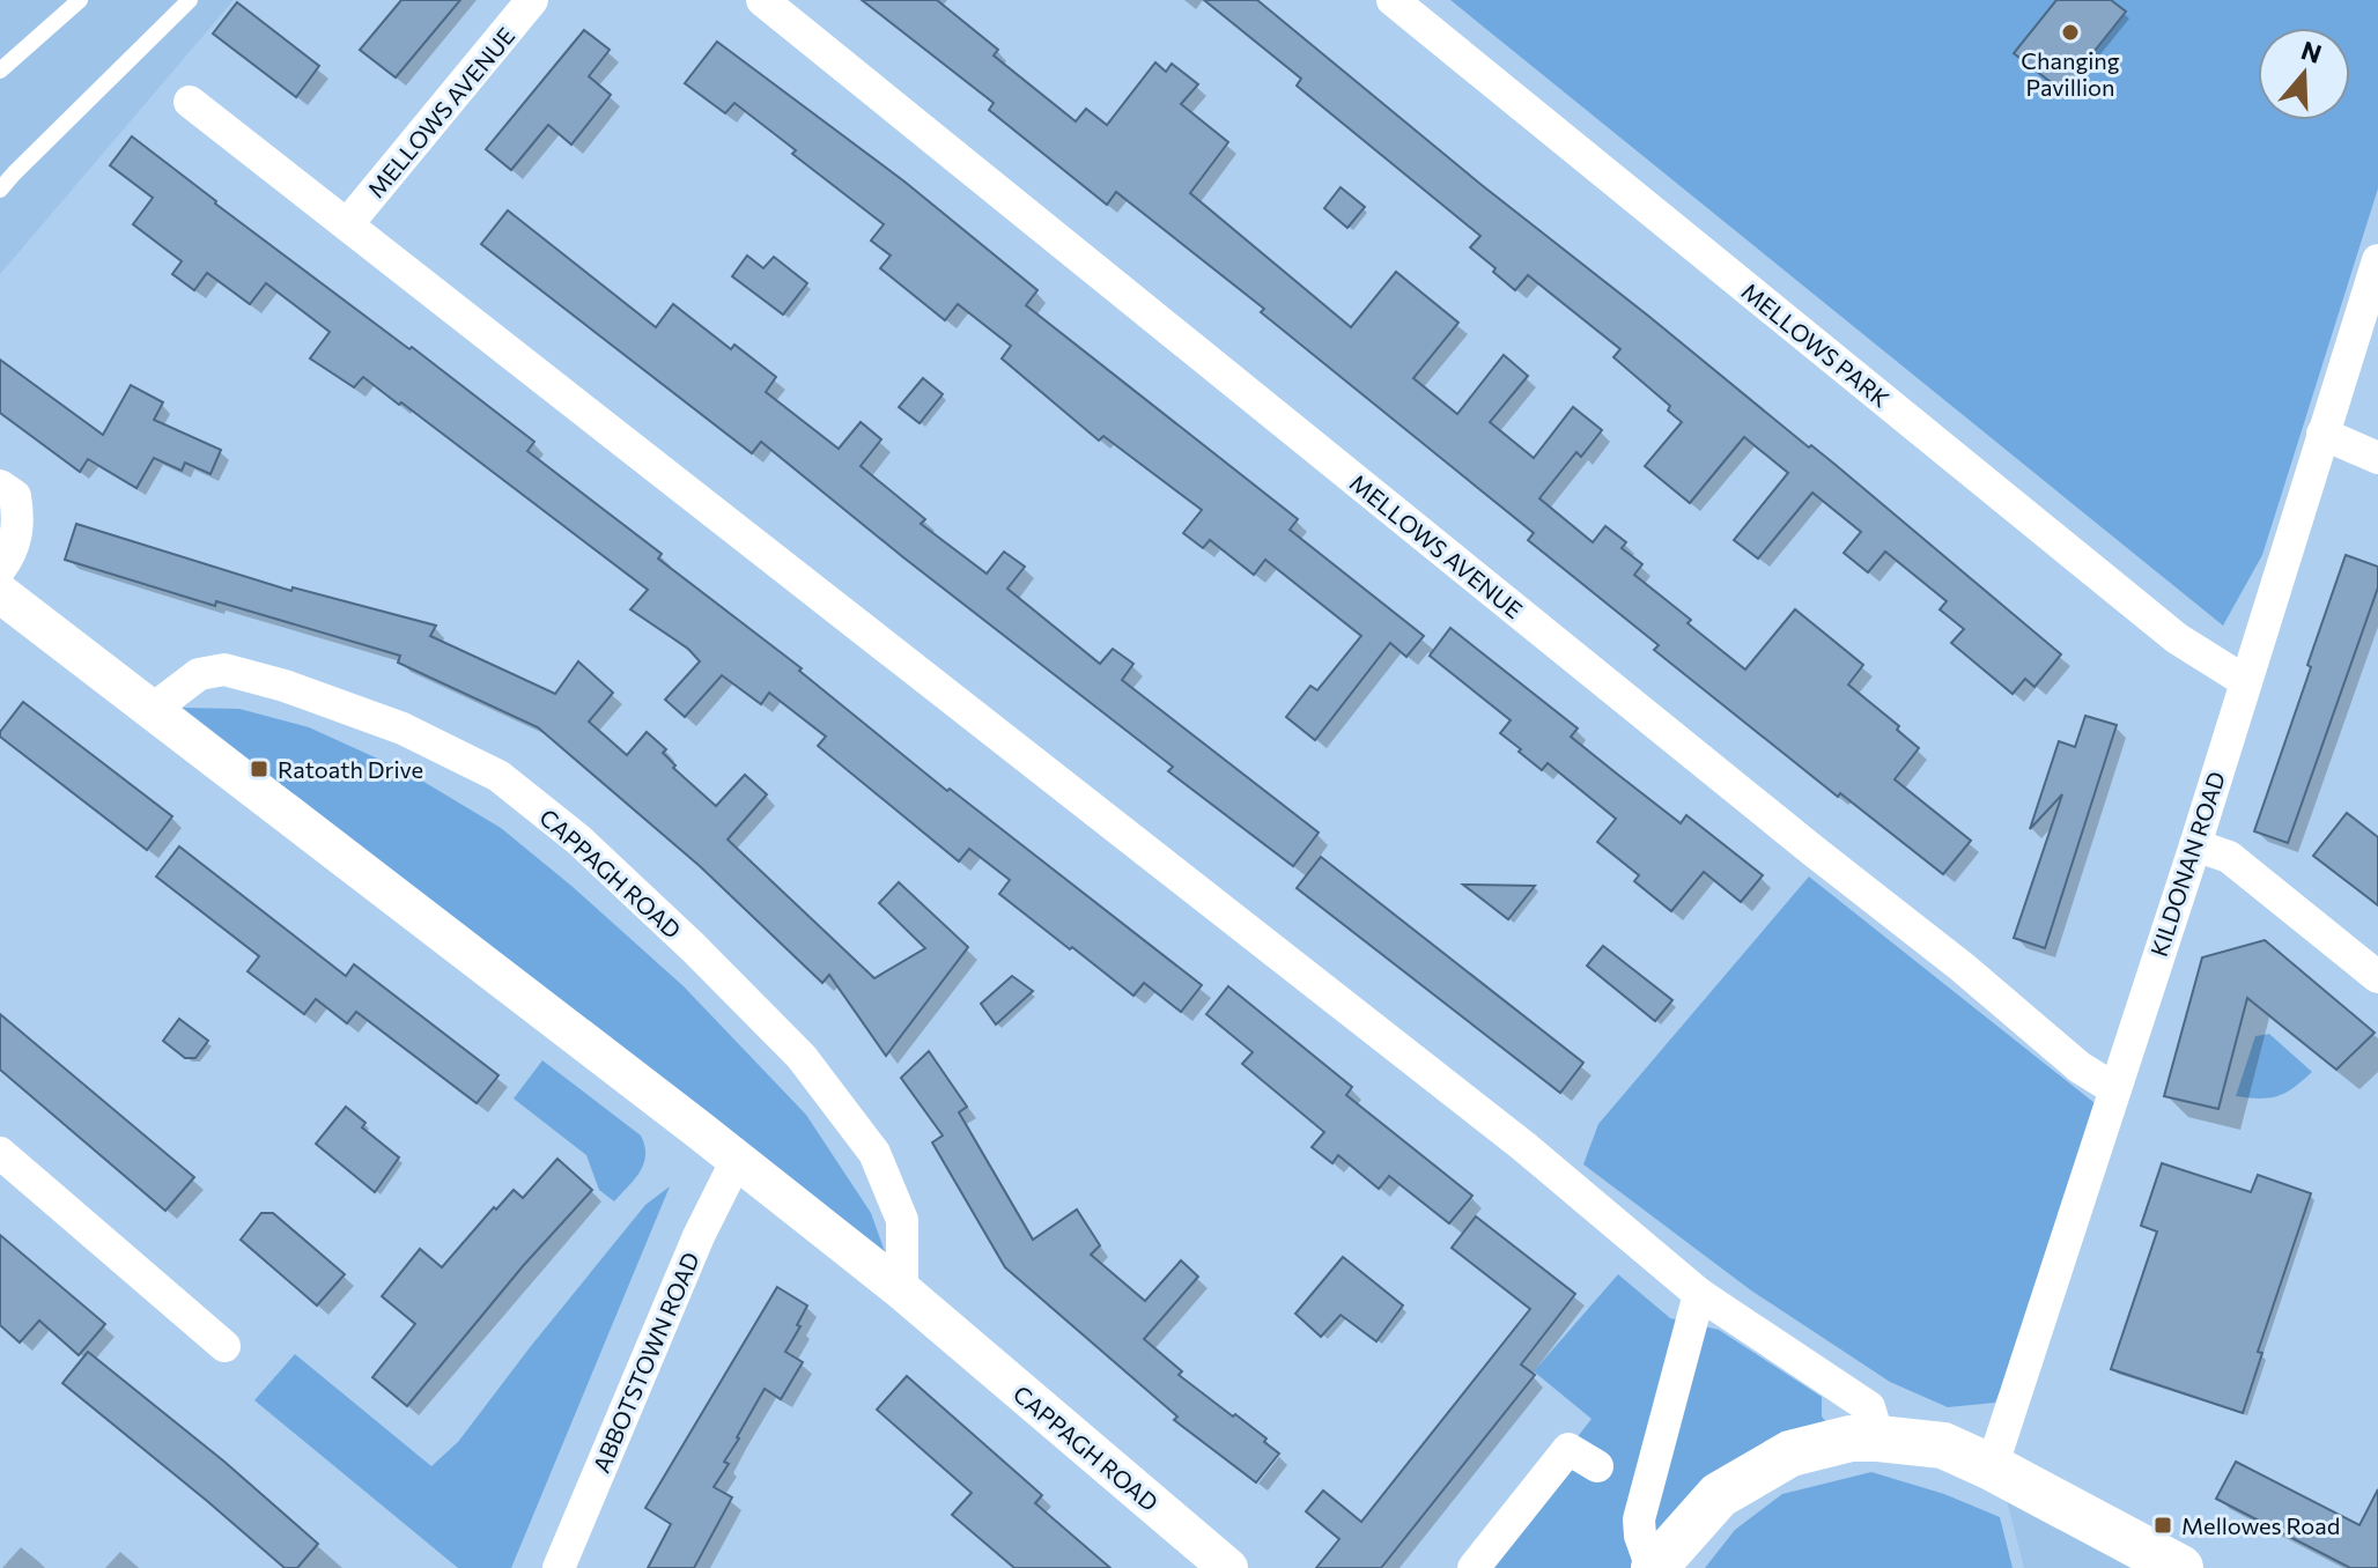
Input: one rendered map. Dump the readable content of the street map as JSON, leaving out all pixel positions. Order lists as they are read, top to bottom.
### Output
{
  "streets": {
    "street": [
      "MELLOWS AVENUE",
      "MELLOWS PARK",
      "KILDONAN ROAD",
      "CAPPAGH ROAD",
      "ABBOTSTOWN ROAD"
    ]
  },
  "crossings": [
    ["MELLOWS AVENUE", "KILDONAN ROAD"],
    ["MELLOWS PARK", "KILDONAN ROAD"],
    ["CAPPAGH ROAD", "ABBOTSTOWN ROAD"]
  ],
  "places": {
    "other": ["Changing Pavillion"],
    "transit": ["Ratoath Drive", "Mellowes Road"]
  },
  "north": "top"
}
